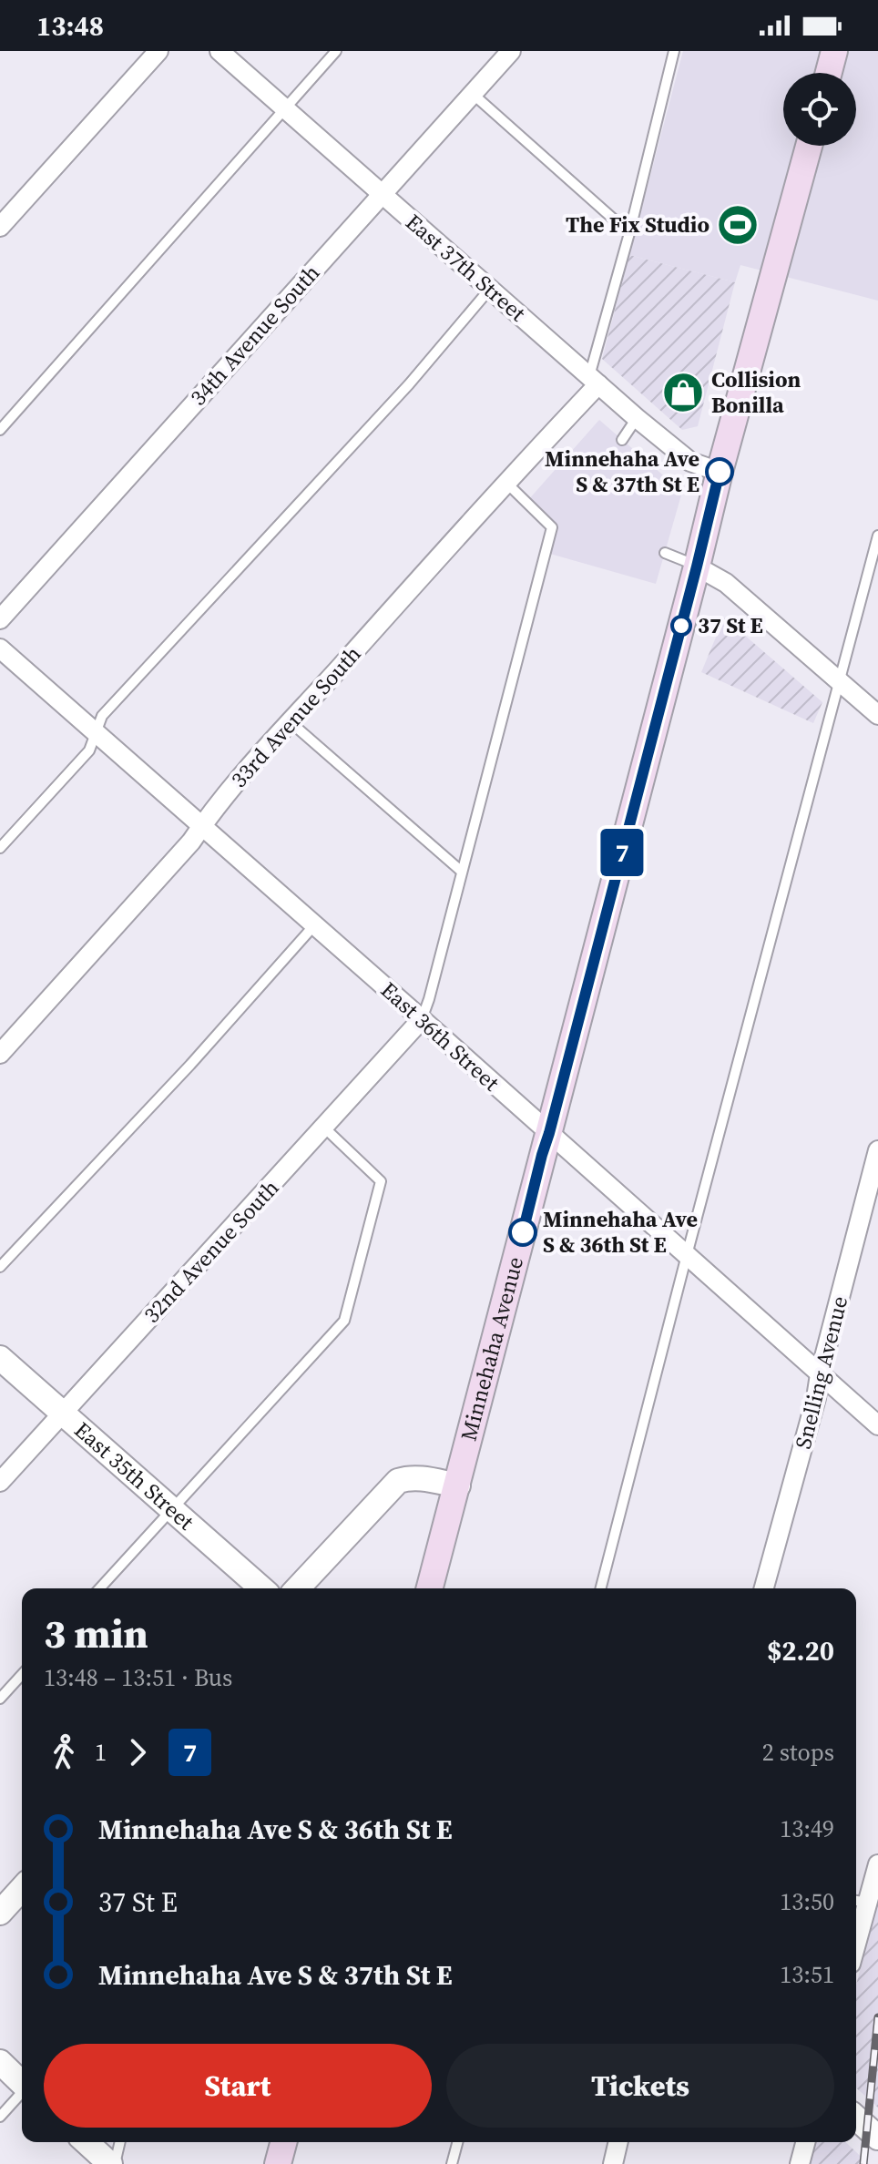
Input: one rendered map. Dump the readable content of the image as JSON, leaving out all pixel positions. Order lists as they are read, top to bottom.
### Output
{
  "streets": {
    "main road": ["Minnehaha Avenue"],
    "street": [
      "East 37th Street",
      "34th Avenue South",
      "33rd Avenue South",
      "East 36th Street",
      "32nd Avenue South",
      "Snelling Avenue",
      "East 35th Street"
    ]
  },
  "crossings": [
    ["East 37th Street", "34th Avenue South"],
    ["East 37th Street", "33rd Avenue South"],
    ["East 37th Street", "Minnehaha Avenue"],
    ["33rd Avenue South", "East 36th Street"],
    ["East 36th Street", "32nd Avenue South"],
    ["East 36th Street", "Minnehaha Avenue"],
    ["East 36th Street", "Snelling Avenue"],
    ["32nd Avenue South", "East 35th Street"]
  ],
  "places": {
    "sports": ["The Fix Studio"],
    "shop": ["Collision Bonilla"],
    "other": ["Minnehaha Ave S & 37th St E", "37 St E", "Minnehaha Ave S & 36th St E"]
  },
  "lines": ["bus line 7"],
  "page": {
    "status": "13:48",
    "on_map": "7",
    "heading": ["3 min", "13:48 – 13:51 · Bus", "$2.20"],
    "legs": ["1", "7", "2 stops"],
    "list": [
      {
        "name": "Minnehaha Ave S & 36th St E",
        "value": "13:49"
      },
      {
        "name": "37 St E",
        "value": "13:50"
      },
      {
        "name": "Minnehaha Ave S & 37th St E",
        "value": "13:51"
      }
    ],
    "buttons": ["Start", "Tickets"]
  }
}
